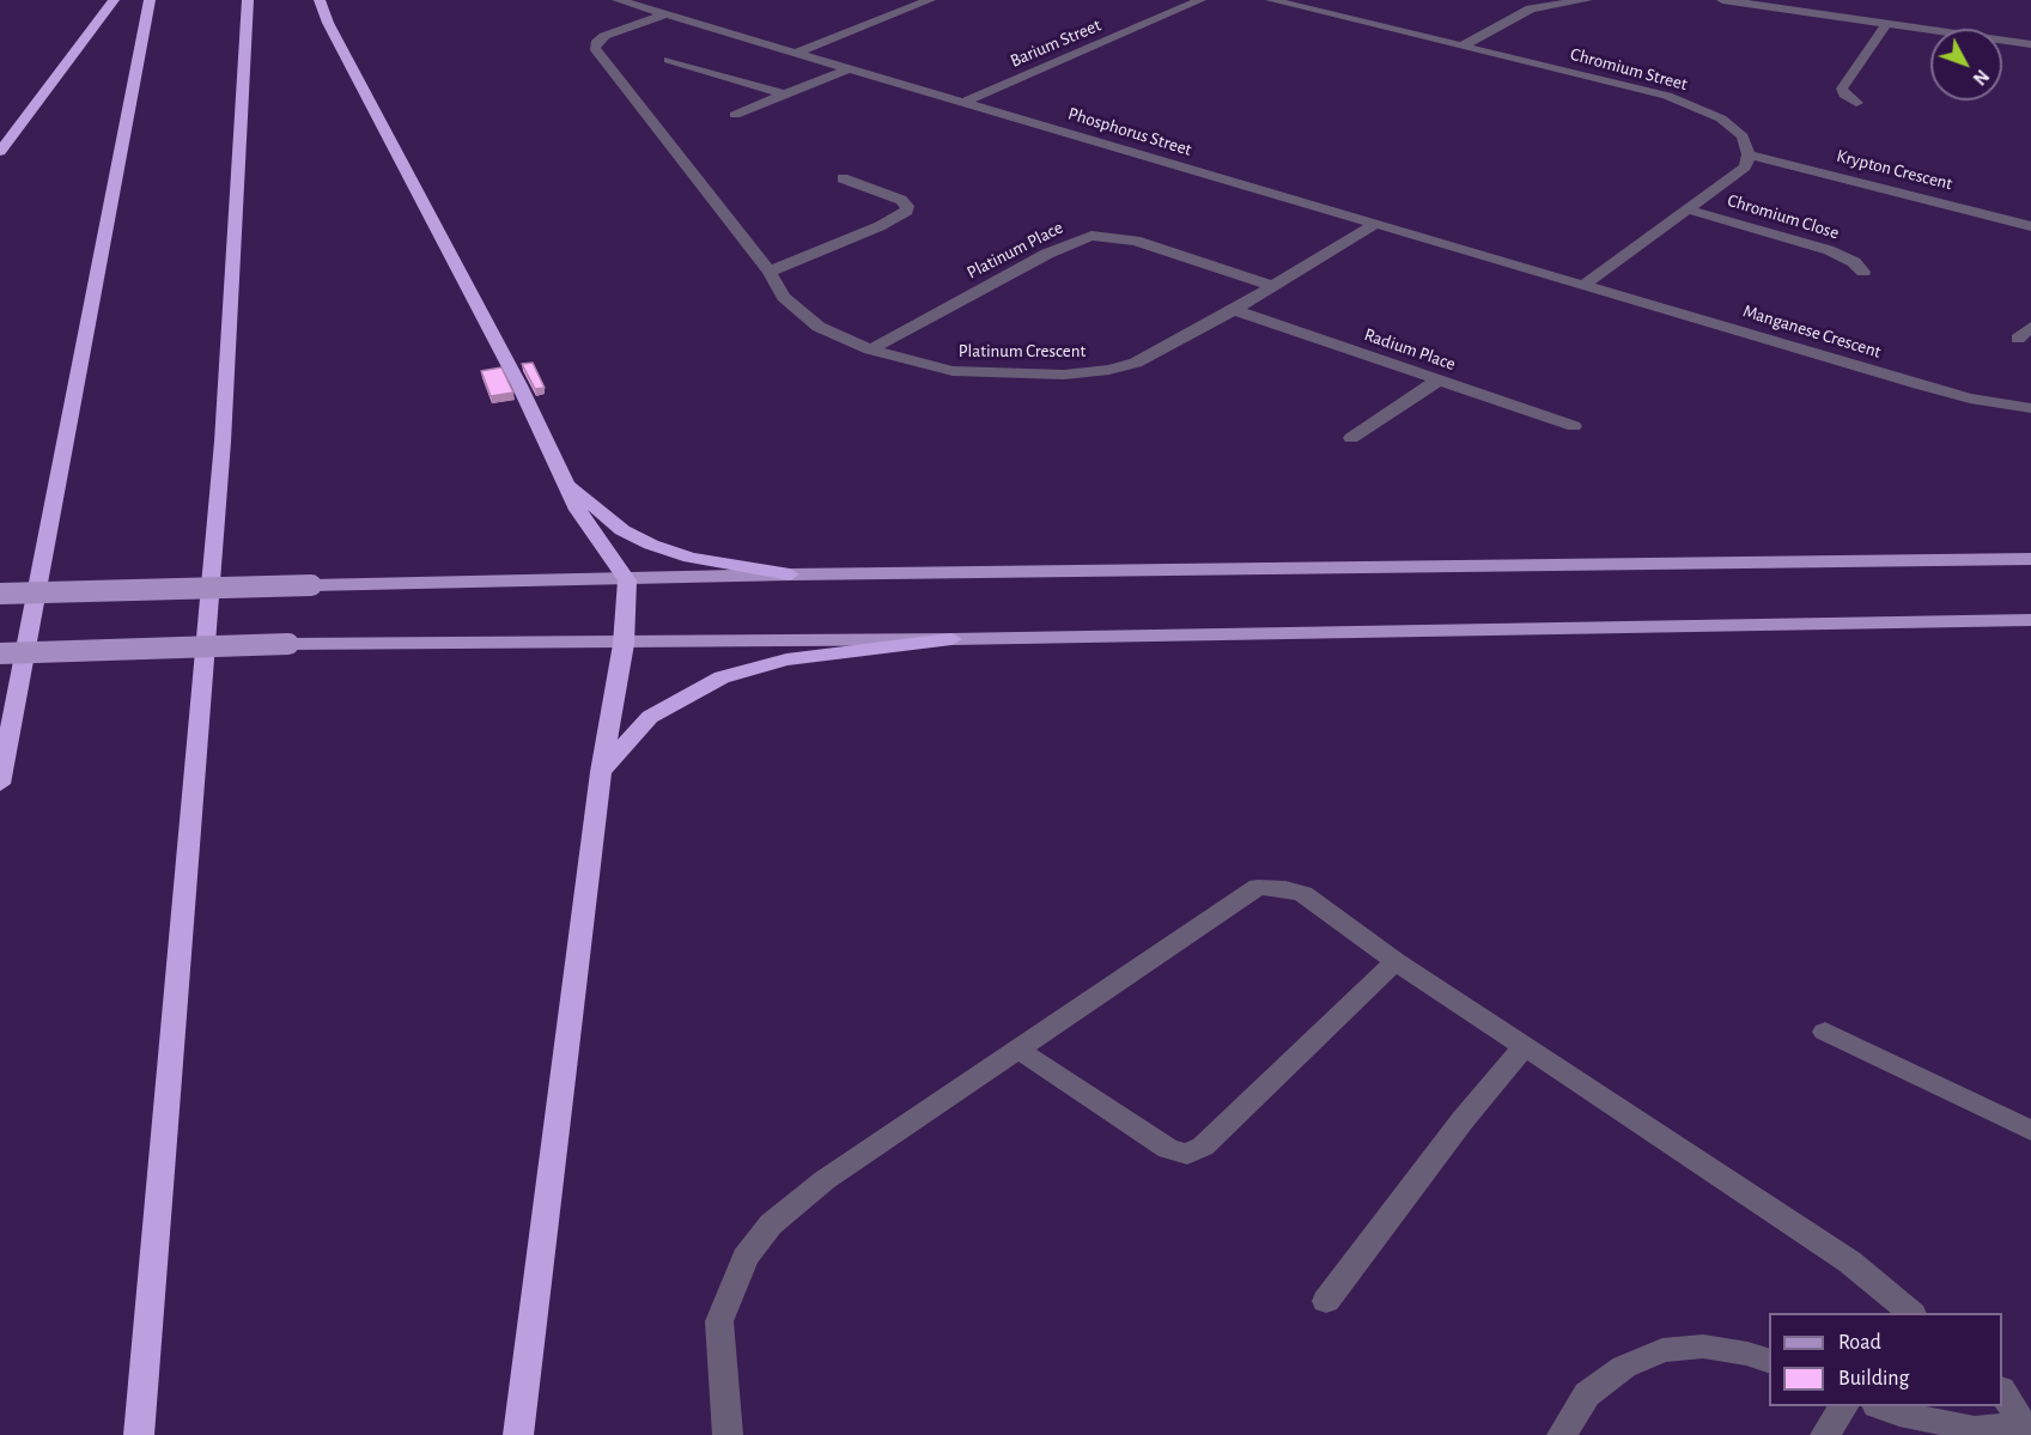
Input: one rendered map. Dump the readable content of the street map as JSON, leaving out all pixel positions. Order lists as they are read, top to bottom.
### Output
{
  "streets": {
    "street": [
      "Barium Street",
      "Chromium Street",
      "Phosphorus Street",
      "Krypton Crescent",
      "Chromium Close",
      "Platinum Place",
      "Manganese Crescent",
      "Radium Place",
      "Platinum Crescent"
    ]
  },
  "crossings": [
    ["Barium Street", "Phosphorus Street"],
    ["Chromium Street", "Krypton Crescent"],
    ["Phosphorus Street", "Manganese Crescent"],
    ["Phosphorus Street", "Platinum Crescent"],
    ["Platinum Place", "Platinum Crescent"],
    ["Radium Place", "Platinum Crescent"]
  ],
  "legend": ["Road", "Building"],
  "north": "bottom right"
}
